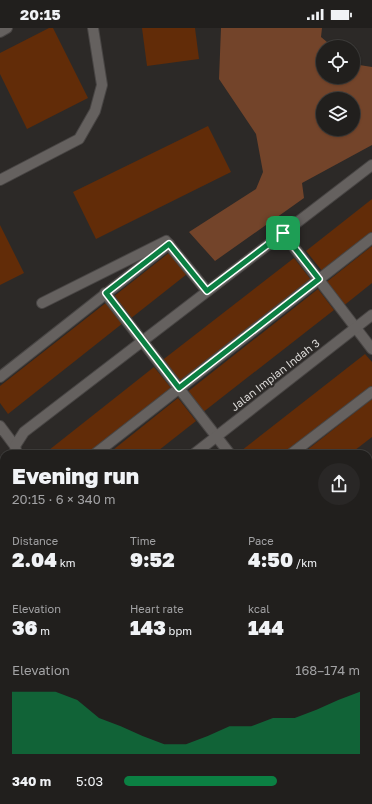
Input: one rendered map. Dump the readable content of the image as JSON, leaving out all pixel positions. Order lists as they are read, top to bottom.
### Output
{
  "streets": {
    "street": ["Jalan Impian Indah 3"]
  },
  "page": {
    "status": "20:15",
    "heading": ["Evening run", "20:15 · 6 × 340 m"],
    "stats": [
      ["Distance", "2.04 km"],
      ["Time", "9:52"],
      ["Pace", "4:50 /km"],
      ["Elevation", "36 m"],
      ["Heart rate", "143 bpm"],
      ["kcal", "144"]
    ],
    "chart": ["Elevation", "168–174 m"],
    "list": [
      {
        "name": "340 m",
        "note": "5:03"
      }
    ]
  }
}
